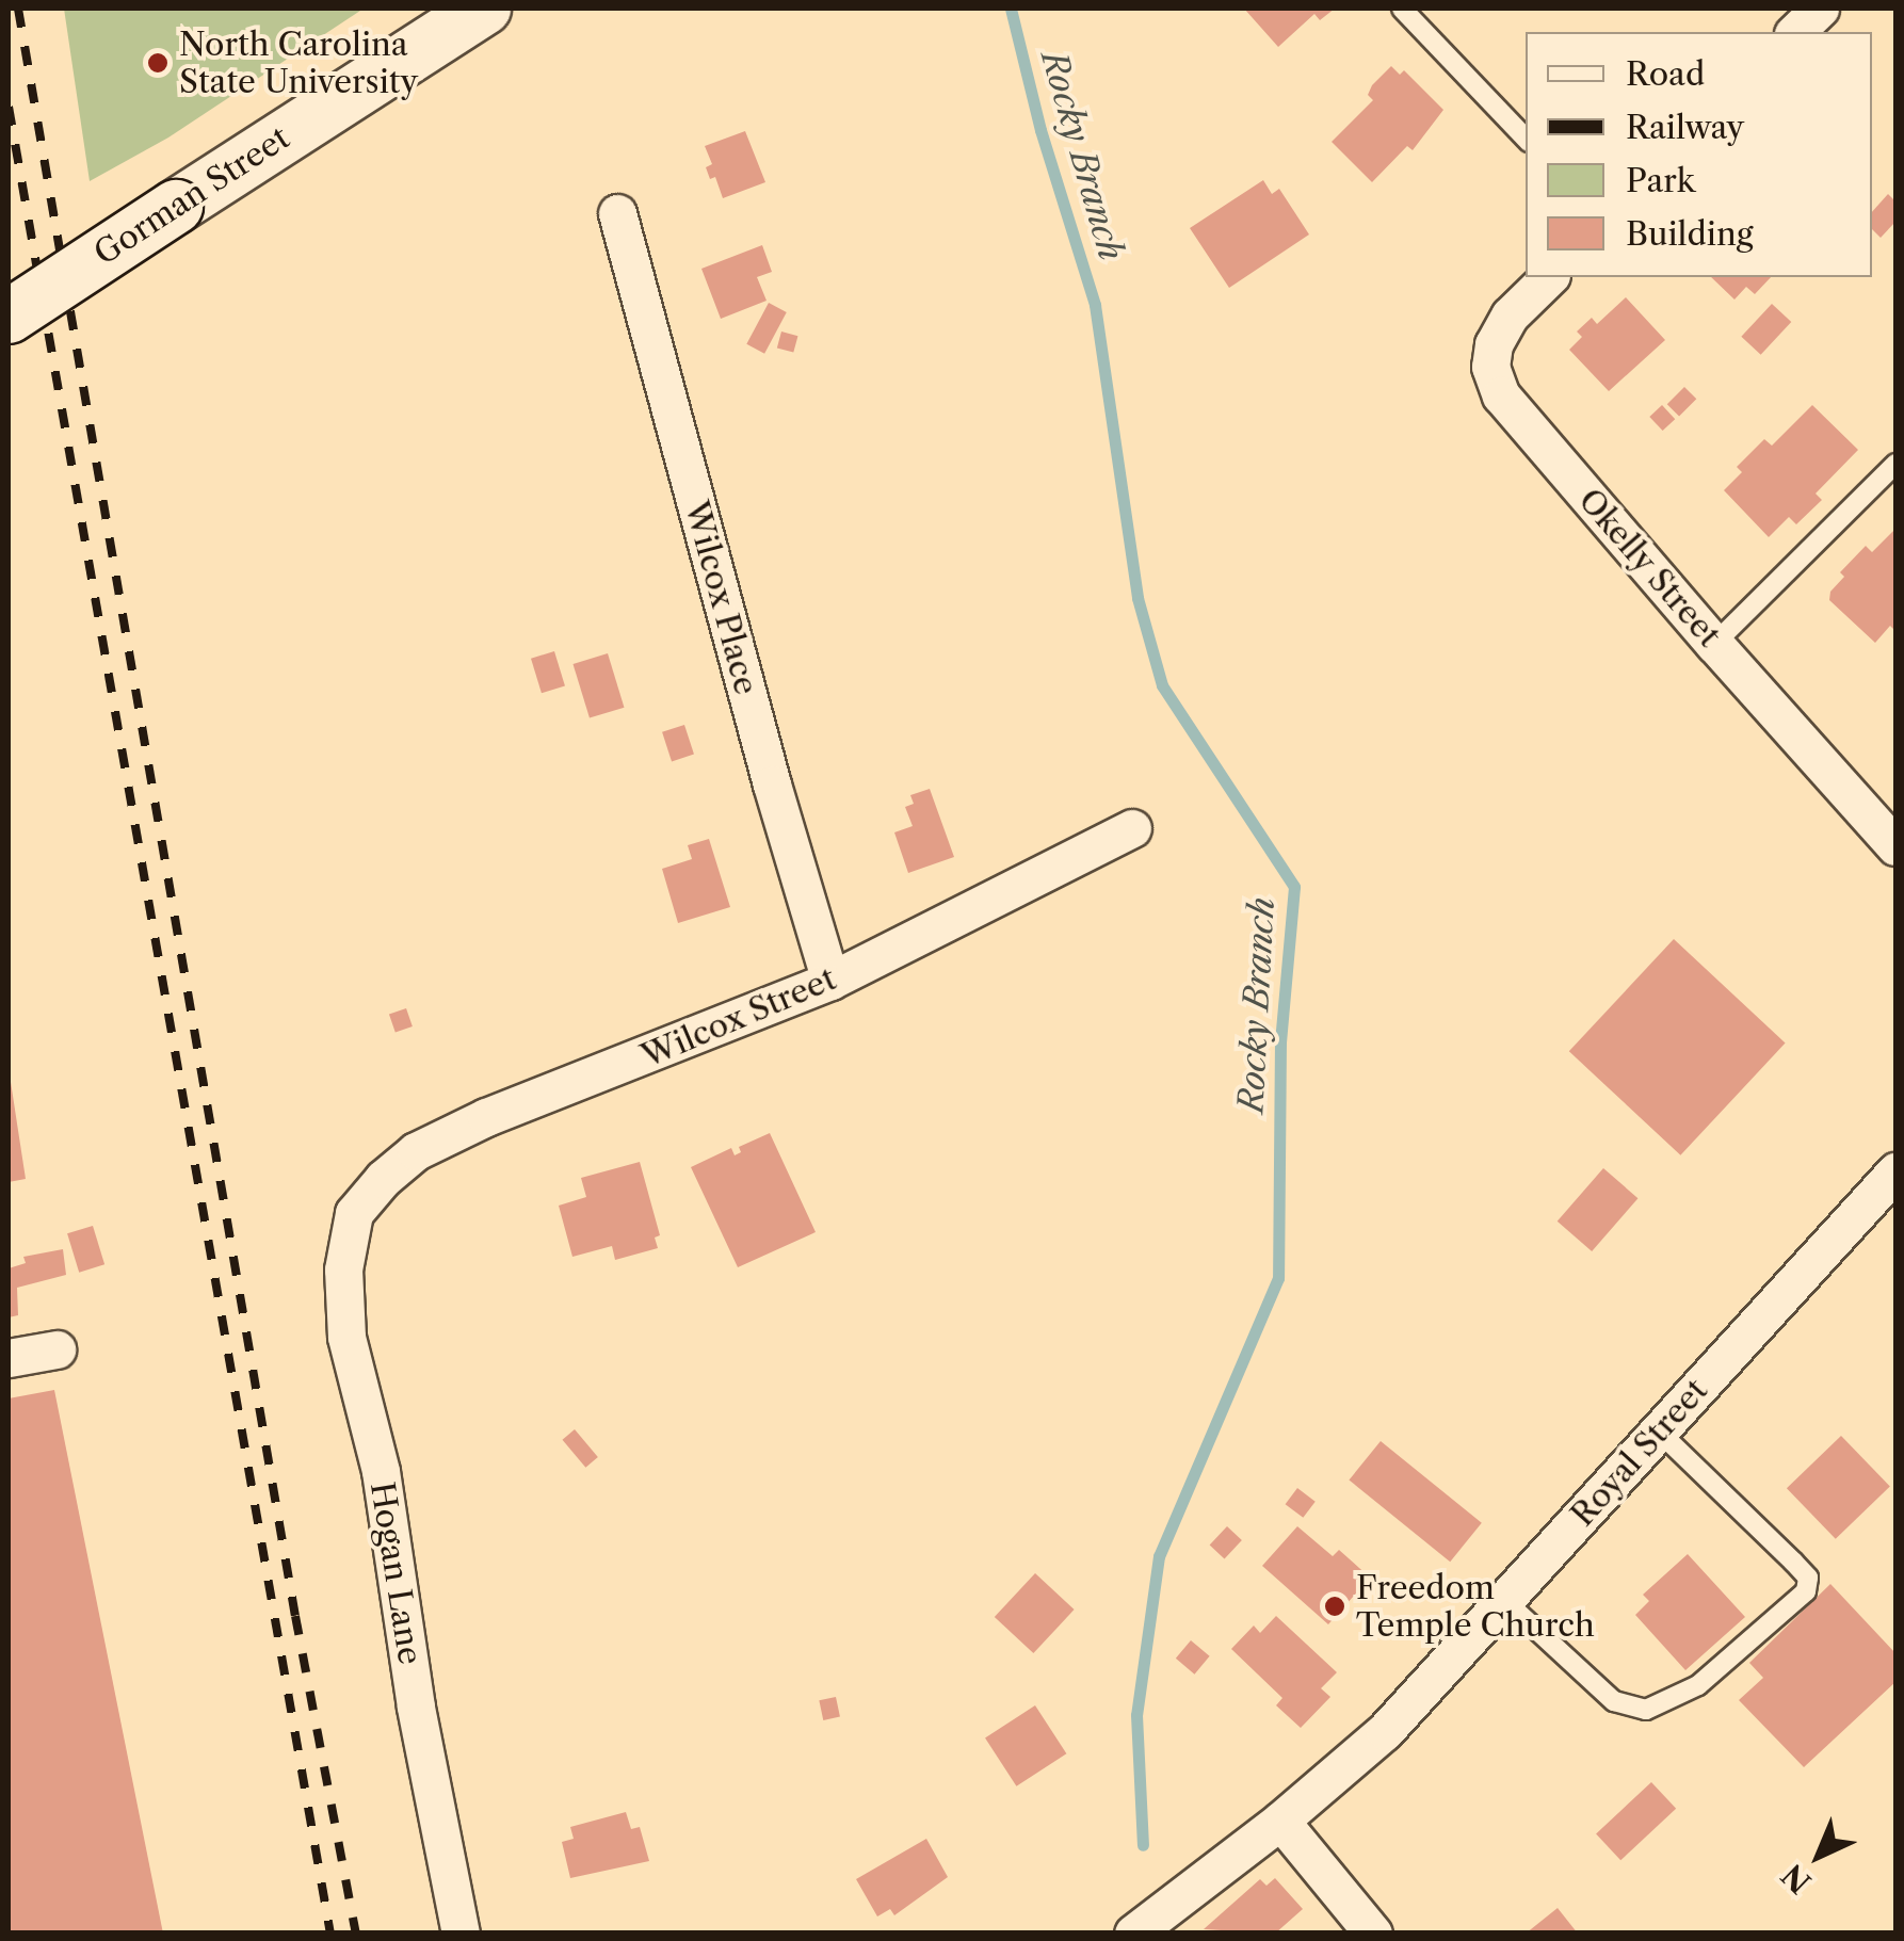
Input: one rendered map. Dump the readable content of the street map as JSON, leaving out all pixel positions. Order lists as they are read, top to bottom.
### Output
{
  "streets": {
    "main road": ["Gorman Street"],
    "street": [
      "Okelly Street",
      "Wilcox Place",
      "Wilcox Street",
      "Royal Street",
      "Hogan Lane"
    ]
  },
  "crossings": [
    ["Wilcox Place", "Wilcox Street"],
    ["Wilcox Street", "Hogan Lane"]
  ],
  "water": ["Rocky Branch"],
  "places": ["North Carolina State University", "Freedom Temple Church"],
  "legend": [
    "Road",
    "Railway",
    "Park",
    "Building"
  ],
  "north": "bottom left"
}
